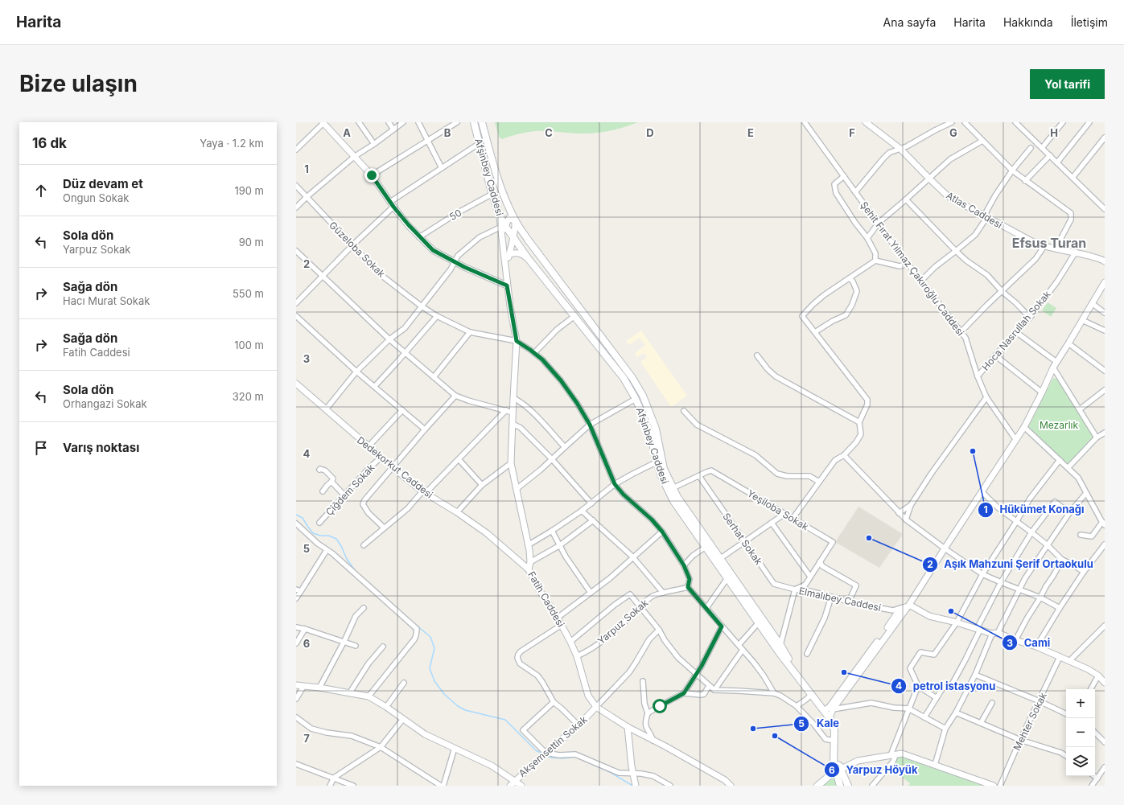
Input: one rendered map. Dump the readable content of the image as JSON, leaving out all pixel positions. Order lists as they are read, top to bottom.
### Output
{
  "streets": {
    "main road": ["Afşinbey Caddesi"],
    "street": [
      "Atlas Caddesi",
      "50",
      "Güzeloba Sokak",
      "Şehit Fırat Yılmaz Çakıroğlu Caddesi",
      "Hoca Nasrullah Sokak",
      "Dedekorkut Caddesi",
      "Çiğdem Sokak",
      "Yeşiloba Sokak",
      "Serhat Sokak",
      "Fatih Caddesi",
      "Elmalıbey Caddesi",
      "Yarpuz Sokak",
      "Mehter Sokak",
      "Akşemsettin Sokak"
    ]
  },
  "crossings": [
    ["Afşinbey Caddesi", "50"],
    ["Afşinbey Caddesi", "Yeşiloba Sokak"],
    ["Afşinbey Caddesi", "Elmalıbey Caddesi"],
    ["Atlas Caddesi", "Hoca Nasrullah Sokak"],
    ["Güzeloba Sokak", "Fatih Caddesi"],
    ["Şehit Fırat Yılmaz Çakıroğlu Caddesi", "Hoca Nasrullah Sokak"],
    ["Dedekorkut Caddesi", "Çiğdem Sokak"],
    ["Dedekorkut Caddesi", "Fatih Caddesi"],
    ["Yeşiloba Sokak", "Serhat Sokak"],
    ["Serhat Sokak", "Elmalıbey Caddesi"],
    ["Fatih Caddesi", "Yarpuz Sokak"],
    ["Fatih Caddesi", "Akşemsettin Sokak"]
  ],
  "districts": ["Efsus Turan"],
  "parks": ["Mezarlık"],
  "places": [
    "Hükümet Konağı",
    "Aşık Mahzuni Şerif Ortaokulu",
    "Cami",
    "petrol istasyonu",
    "Kale",
    "Yarpuz Höyük"
  ],
  "page": {
    "header": "Harita",
    "nav": [
      "Ana sayfa",
      "Harita",
      "Hakkında",
      "İletişim"
    ],
    "buttons": "Yol tarifi",
    "title": "Bize ulaşın",
    "heading": ["16 dk", "Yaya · 1.2 km"],
    "list": [
      ["Düz devam et", "Ongun Sokak", "190 m"],
      ["Sola dön", "Yarpuz Sokak", "90 m"],
      ["Sağa dön", "Hacı Murat Sokak", "550 m"],
      ["Sağa dön", "Fatih Caddesi", "100 m"],
      ["Sola dön", "Orhangazi Sokak", "320 m"],
      "Varış noktası"
    ],
    "map_buttons": ["+", "−"]
  },
  "grid": {
    "columns": [
      "A",
      "B",
      "C",
      "D",
      "E",
      "F",
      "G",
      "H"
    ],
    "rows": [
      "1",
      "2",
      "3",
      "4",
      "5",
      "6",
      "7"
    ]
  }
}
